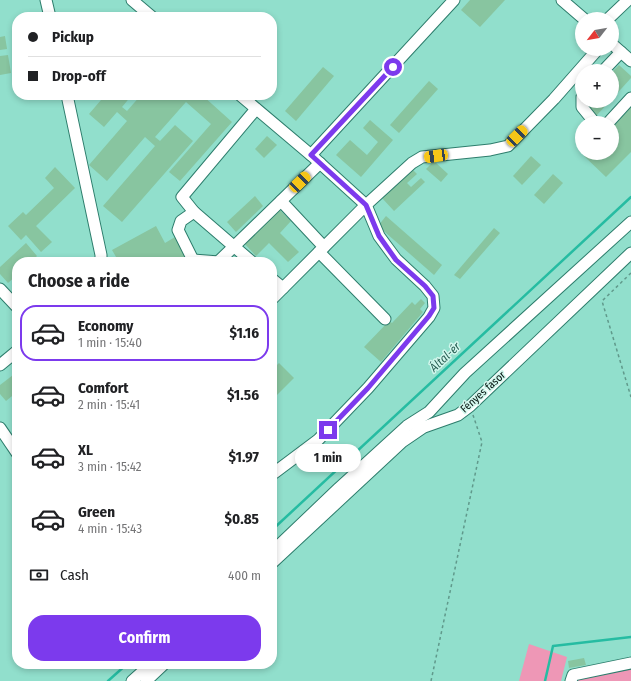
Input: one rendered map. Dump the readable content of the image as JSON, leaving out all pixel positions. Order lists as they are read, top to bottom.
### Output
{
  "streets": {
    "street": ["Fényes fasor"]
  },
  "water": ["Által-ér"],
  "north": "bottom left",
  "page": {
    "map_buttons": ["+", "−"],
    "banner": ["Pickup", "Drop-off"],
    "heading": "Choose a ride",
    "list": [
      {
        "name": "Economy",
        "note": "1 min · 15:40",
        "value": "$1.16"
      },
      {
        "name": "Comfort",
        "note": "2 min · 15:41",
        "value": "$1.56"
      },
      {
        "name": "XL",
        "note": "3 min · 15:42",
        "value": "$1.97"
      },
      {
        "name": "Green",
        "note": "4 min · 15:43",
        "value": "$0.85"
      }
    ],
    "bubble": "1 min",
    "pay": ["Cash", "400 m"],
    "buttons": "Confirm"
  }
}
